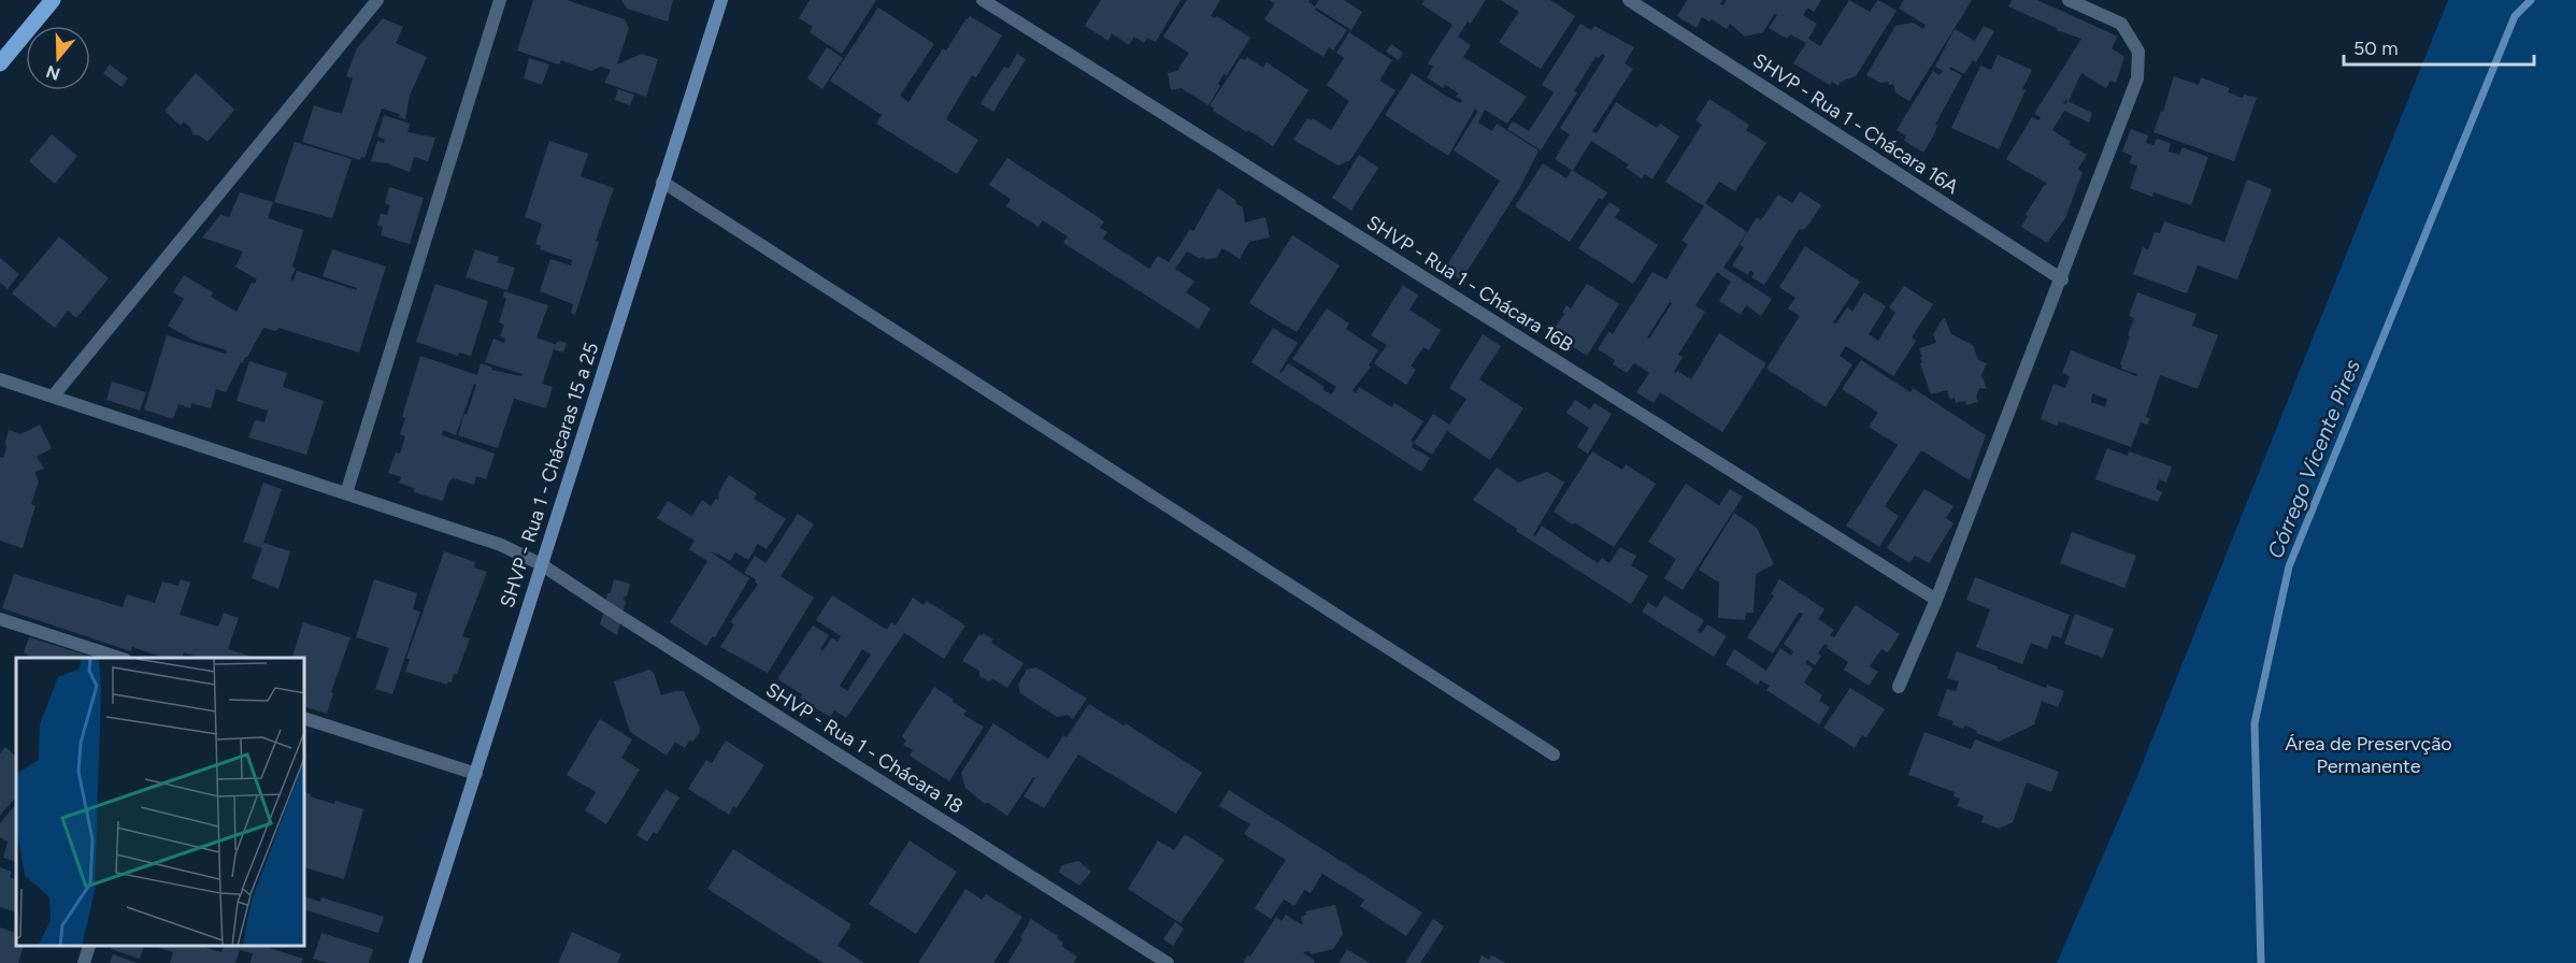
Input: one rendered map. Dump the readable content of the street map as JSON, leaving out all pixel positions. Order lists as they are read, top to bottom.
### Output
{
  "streets": {
    "street": [
      "SHVP - Rua 1 - Chácara 16A",
      "SHVP - Rua 1 - Chácara 16B",
      "SHVP - Rua 1 - Chácaras 15 a 25",
      "SHVP - Rua 1 - Chácara 18"
    ]
  },
  "crossings": [
    ["SHVP - Rua 1 - Chácaras 15 a 25", "SHVP - Rua 1 - Chácara 18"]
  ],
  "water": ["Córrego Vicente Pires"],
  "parks": ["Área de Preservção Permanente"],
  "scale_bar": "50 m",
  "north": "bottom"
}
